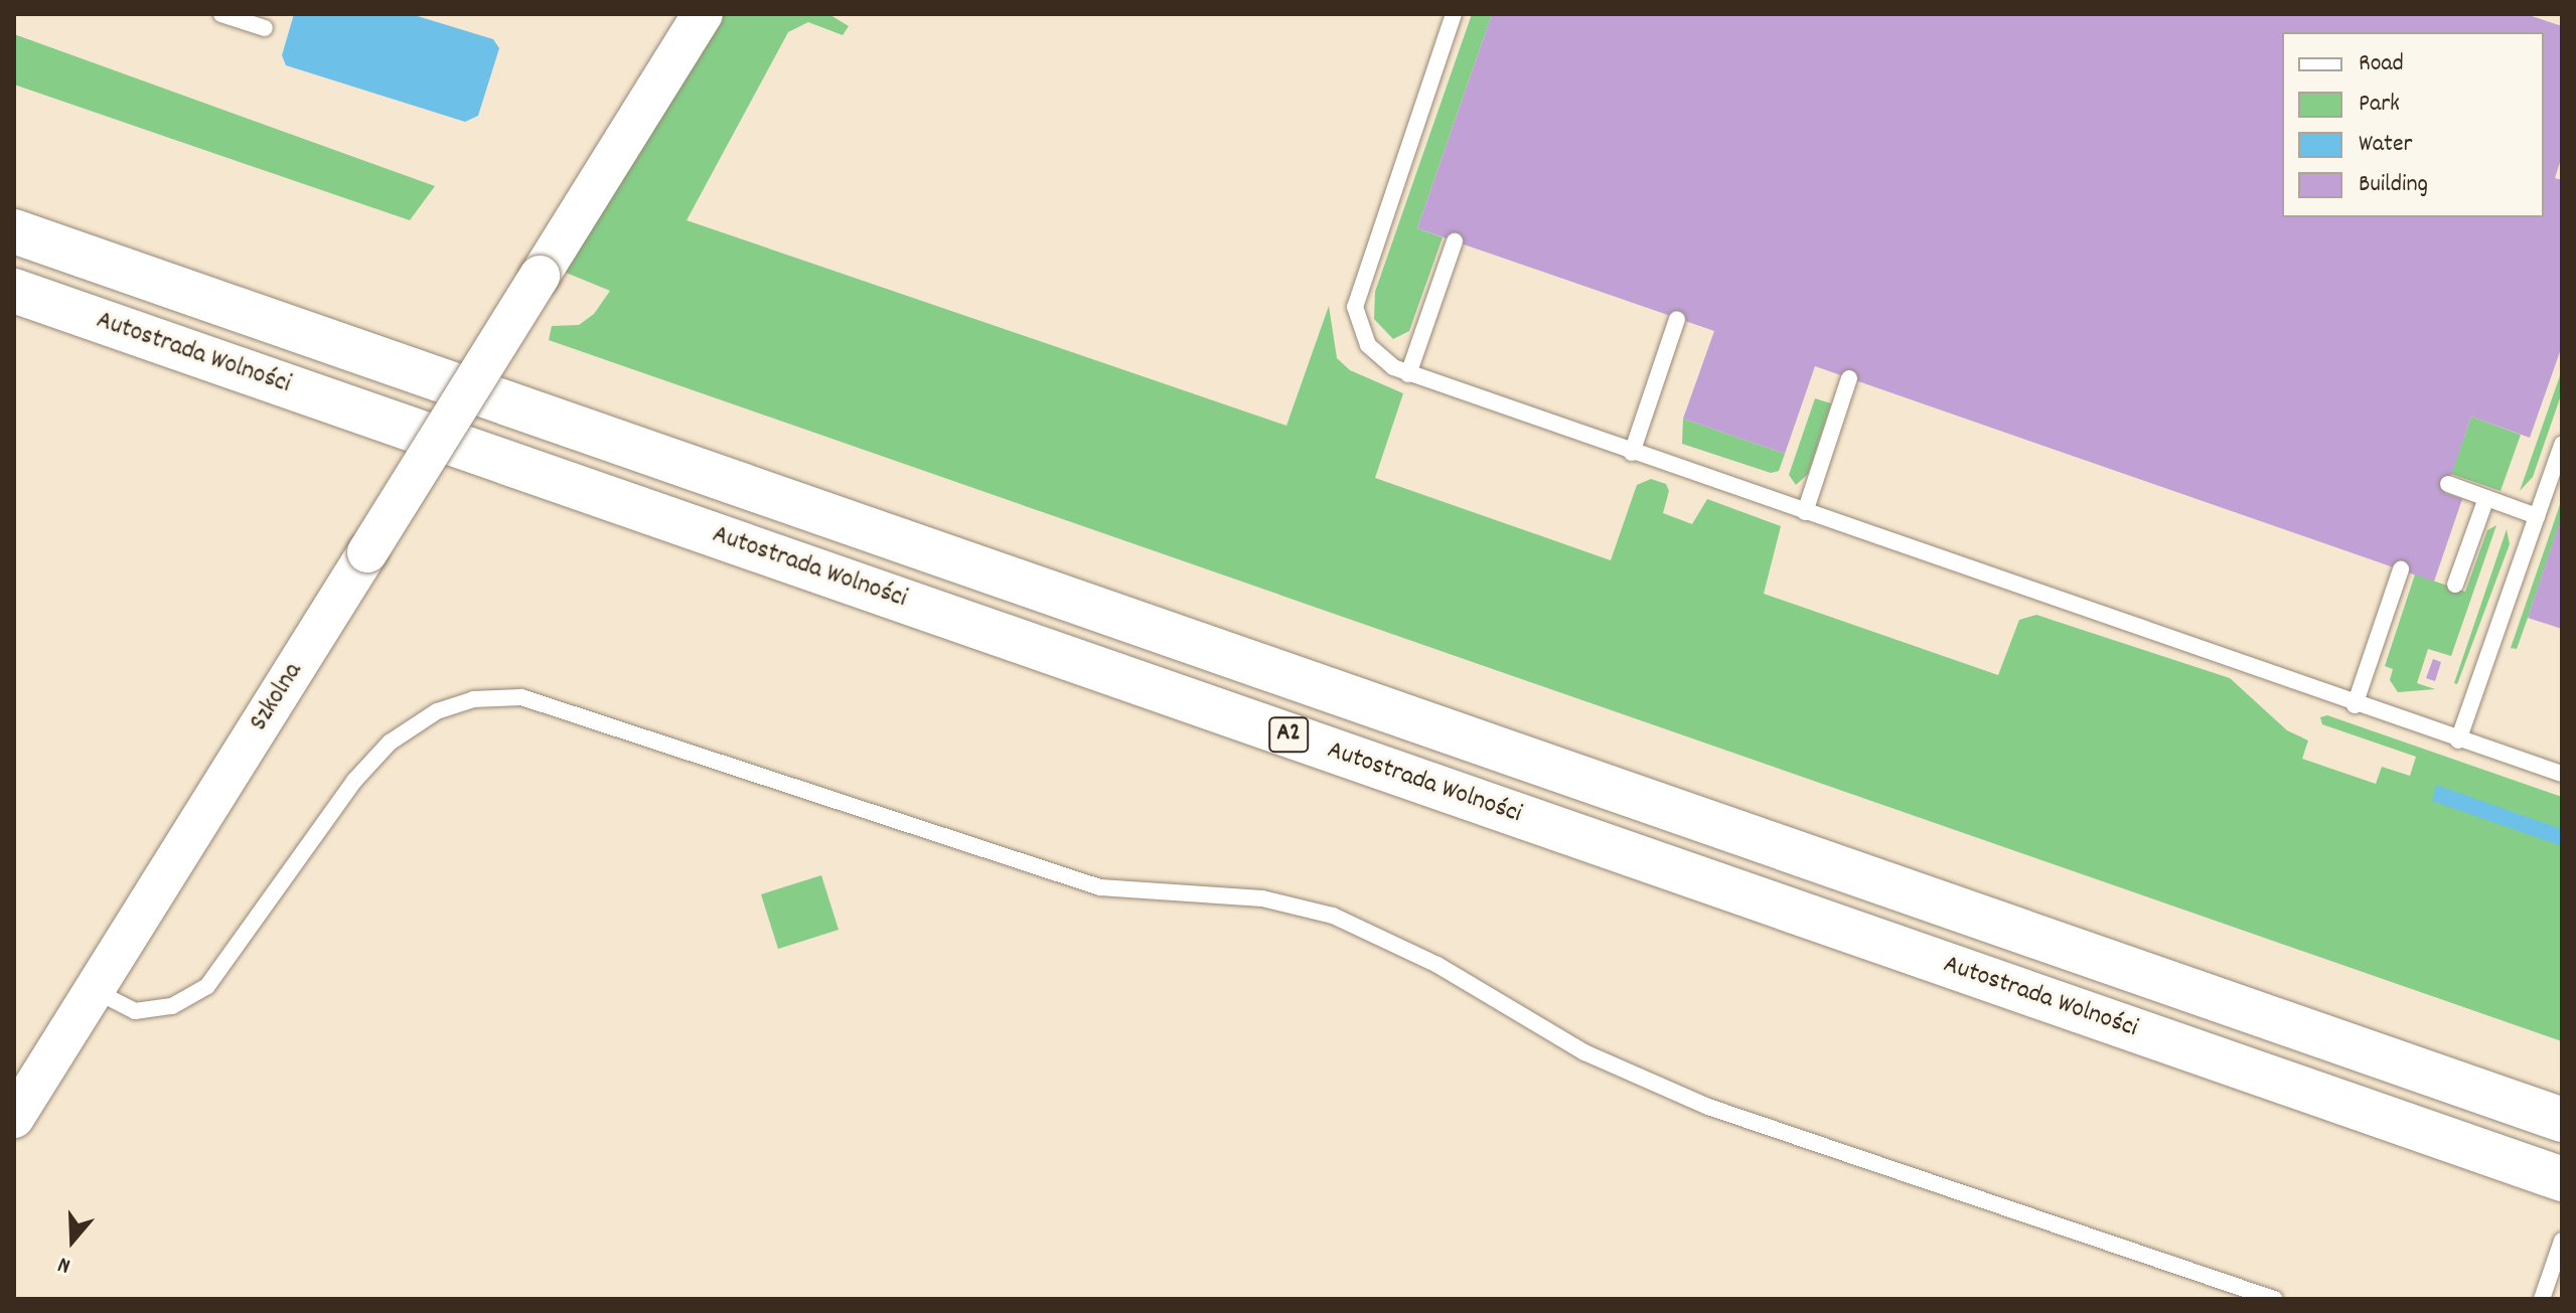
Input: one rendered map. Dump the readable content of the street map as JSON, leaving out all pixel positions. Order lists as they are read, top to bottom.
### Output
{
  "streets": {
    "highway": ["Autostrada Wolności", "A2"],
    "street": ["Szkolna"]
  },
  "legend": [
    "Road",
    "Park",
    "Water",
    "Building"
  ],
  "north": "bottom"
}
